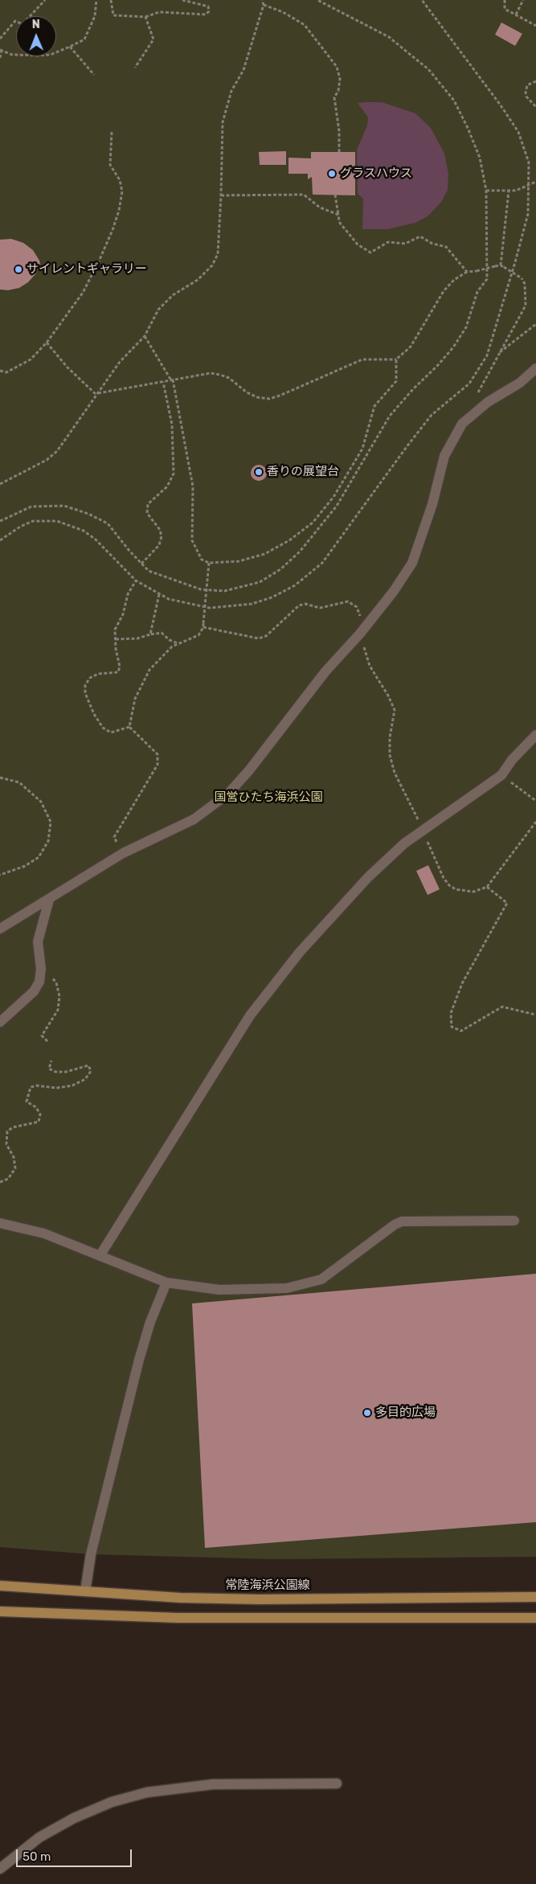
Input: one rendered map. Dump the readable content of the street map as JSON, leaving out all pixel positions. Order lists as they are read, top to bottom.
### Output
{
  "streets": {
    "main road": ["常陸海浜公園線"]
  },
  "parks": ["国営ひたち海浜公園"],
  "places": [
    "グラスハウス",
    "サイレントギャラリー",
    "香りの展望台",
    "多目的広場"
  ],
  "scale_bar": "50 m",
  "north": "top"
}
